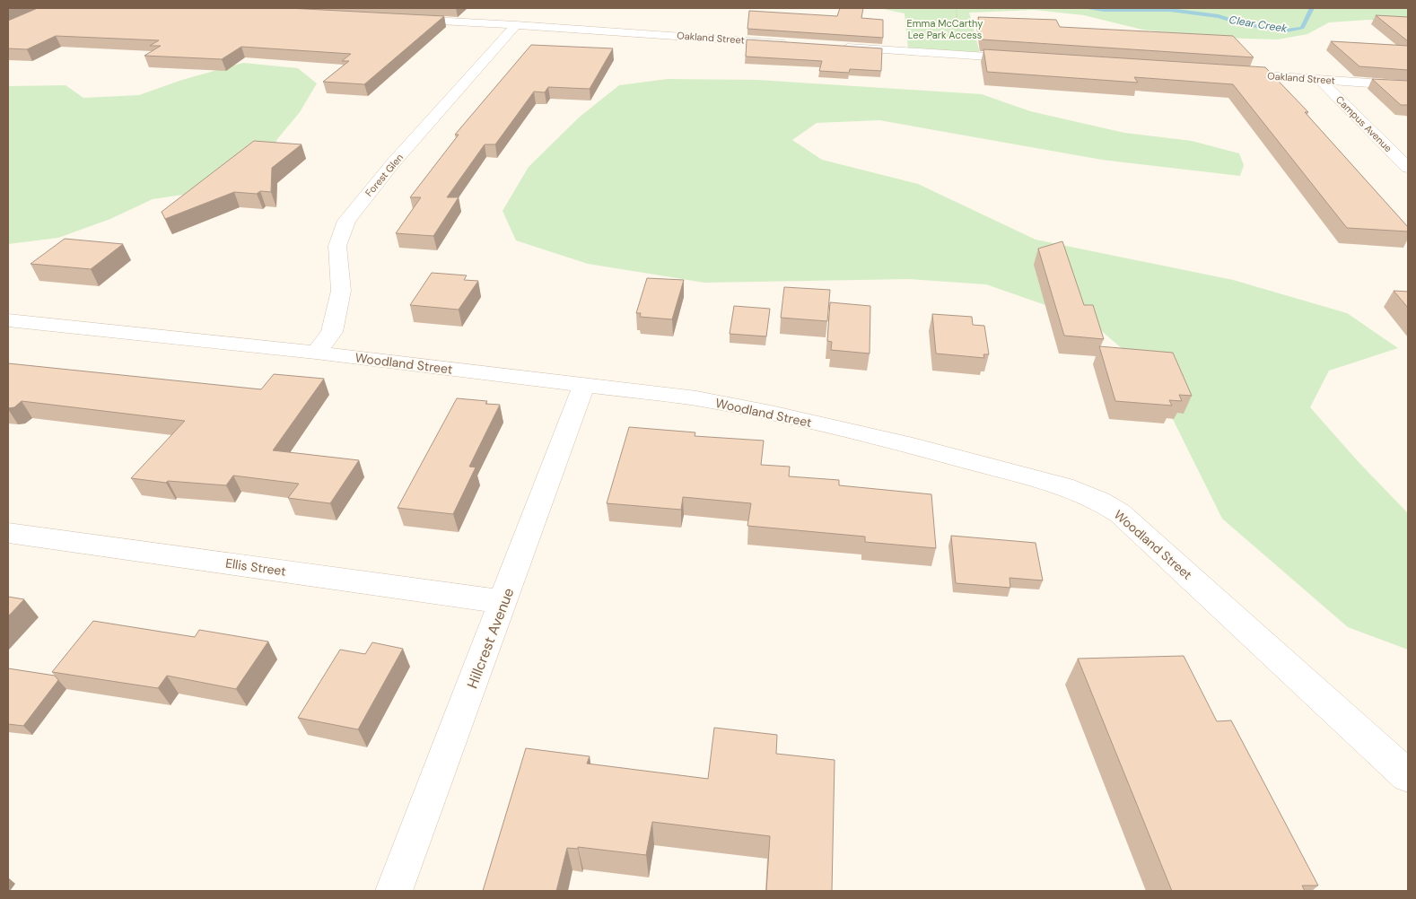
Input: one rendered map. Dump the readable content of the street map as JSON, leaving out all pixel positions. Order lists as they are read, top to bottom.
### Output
{
  "streets": {
    "street": [
      "Oakland Street",
      "Campus Avenue",
      "Forest Glen",
      "Woodland Street",
      "Ellis Street",
      "Hillcrest Avenue"
    ]
  },
  "crossings": [
    ["Oakland Street", "Campus Avenue"],
    ["Oakland Street", "Forest Glen"],
    ["Forest Glen", "Woodland Street"],
    ["Woodland Street", "Hillcrest Avenue"],
    ["Ellis Street", "Hillcrest Avenue"]
  ],
  "water": ["Clear Creek"],
  "parks": ["Emma McCarthy Lee Park Access"]
}
